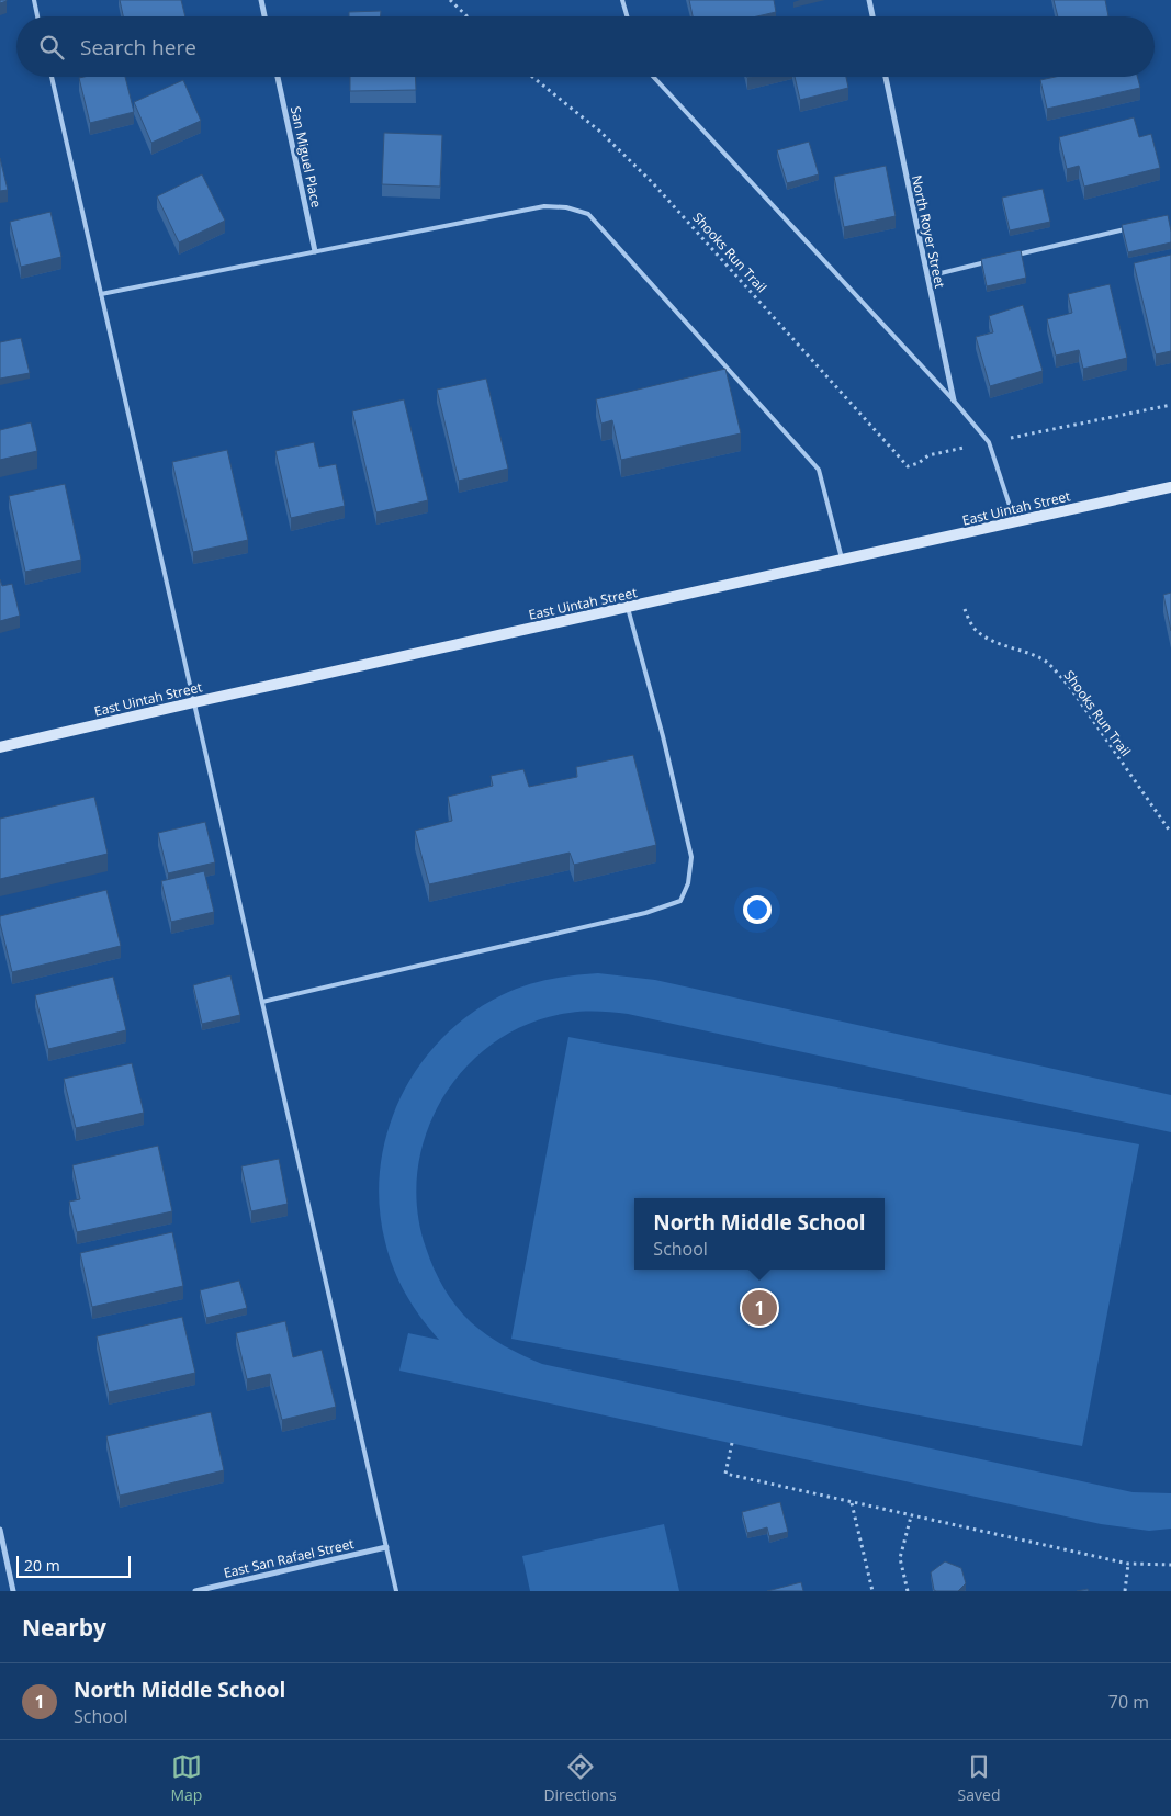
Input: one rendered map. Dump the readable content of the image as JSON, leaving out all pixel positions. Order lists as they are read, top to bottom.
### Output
{
  "streets": {
    "main road": ["East Uintah Street"],
    "street": ["San Miguel Place", "North Royer Street", "East San Rafael Street"],
    "path": ["Shooks Run Trail"]
  },
  "scale_bar": "20 m",
  "page": {
    "search": "Search here",
    "popup": ["North Middle School", "School"],
    "pins": "1",
    "scale": "20 m",
    "heading": "Nearby",
    "list": [
      {
        "mark": "1",
        "name": "North Middle School",
        "note": "School",
        "value": "70 m"
      }
    ],
    "nav": ["Map", "Directions", "Saved"]
  }
}
